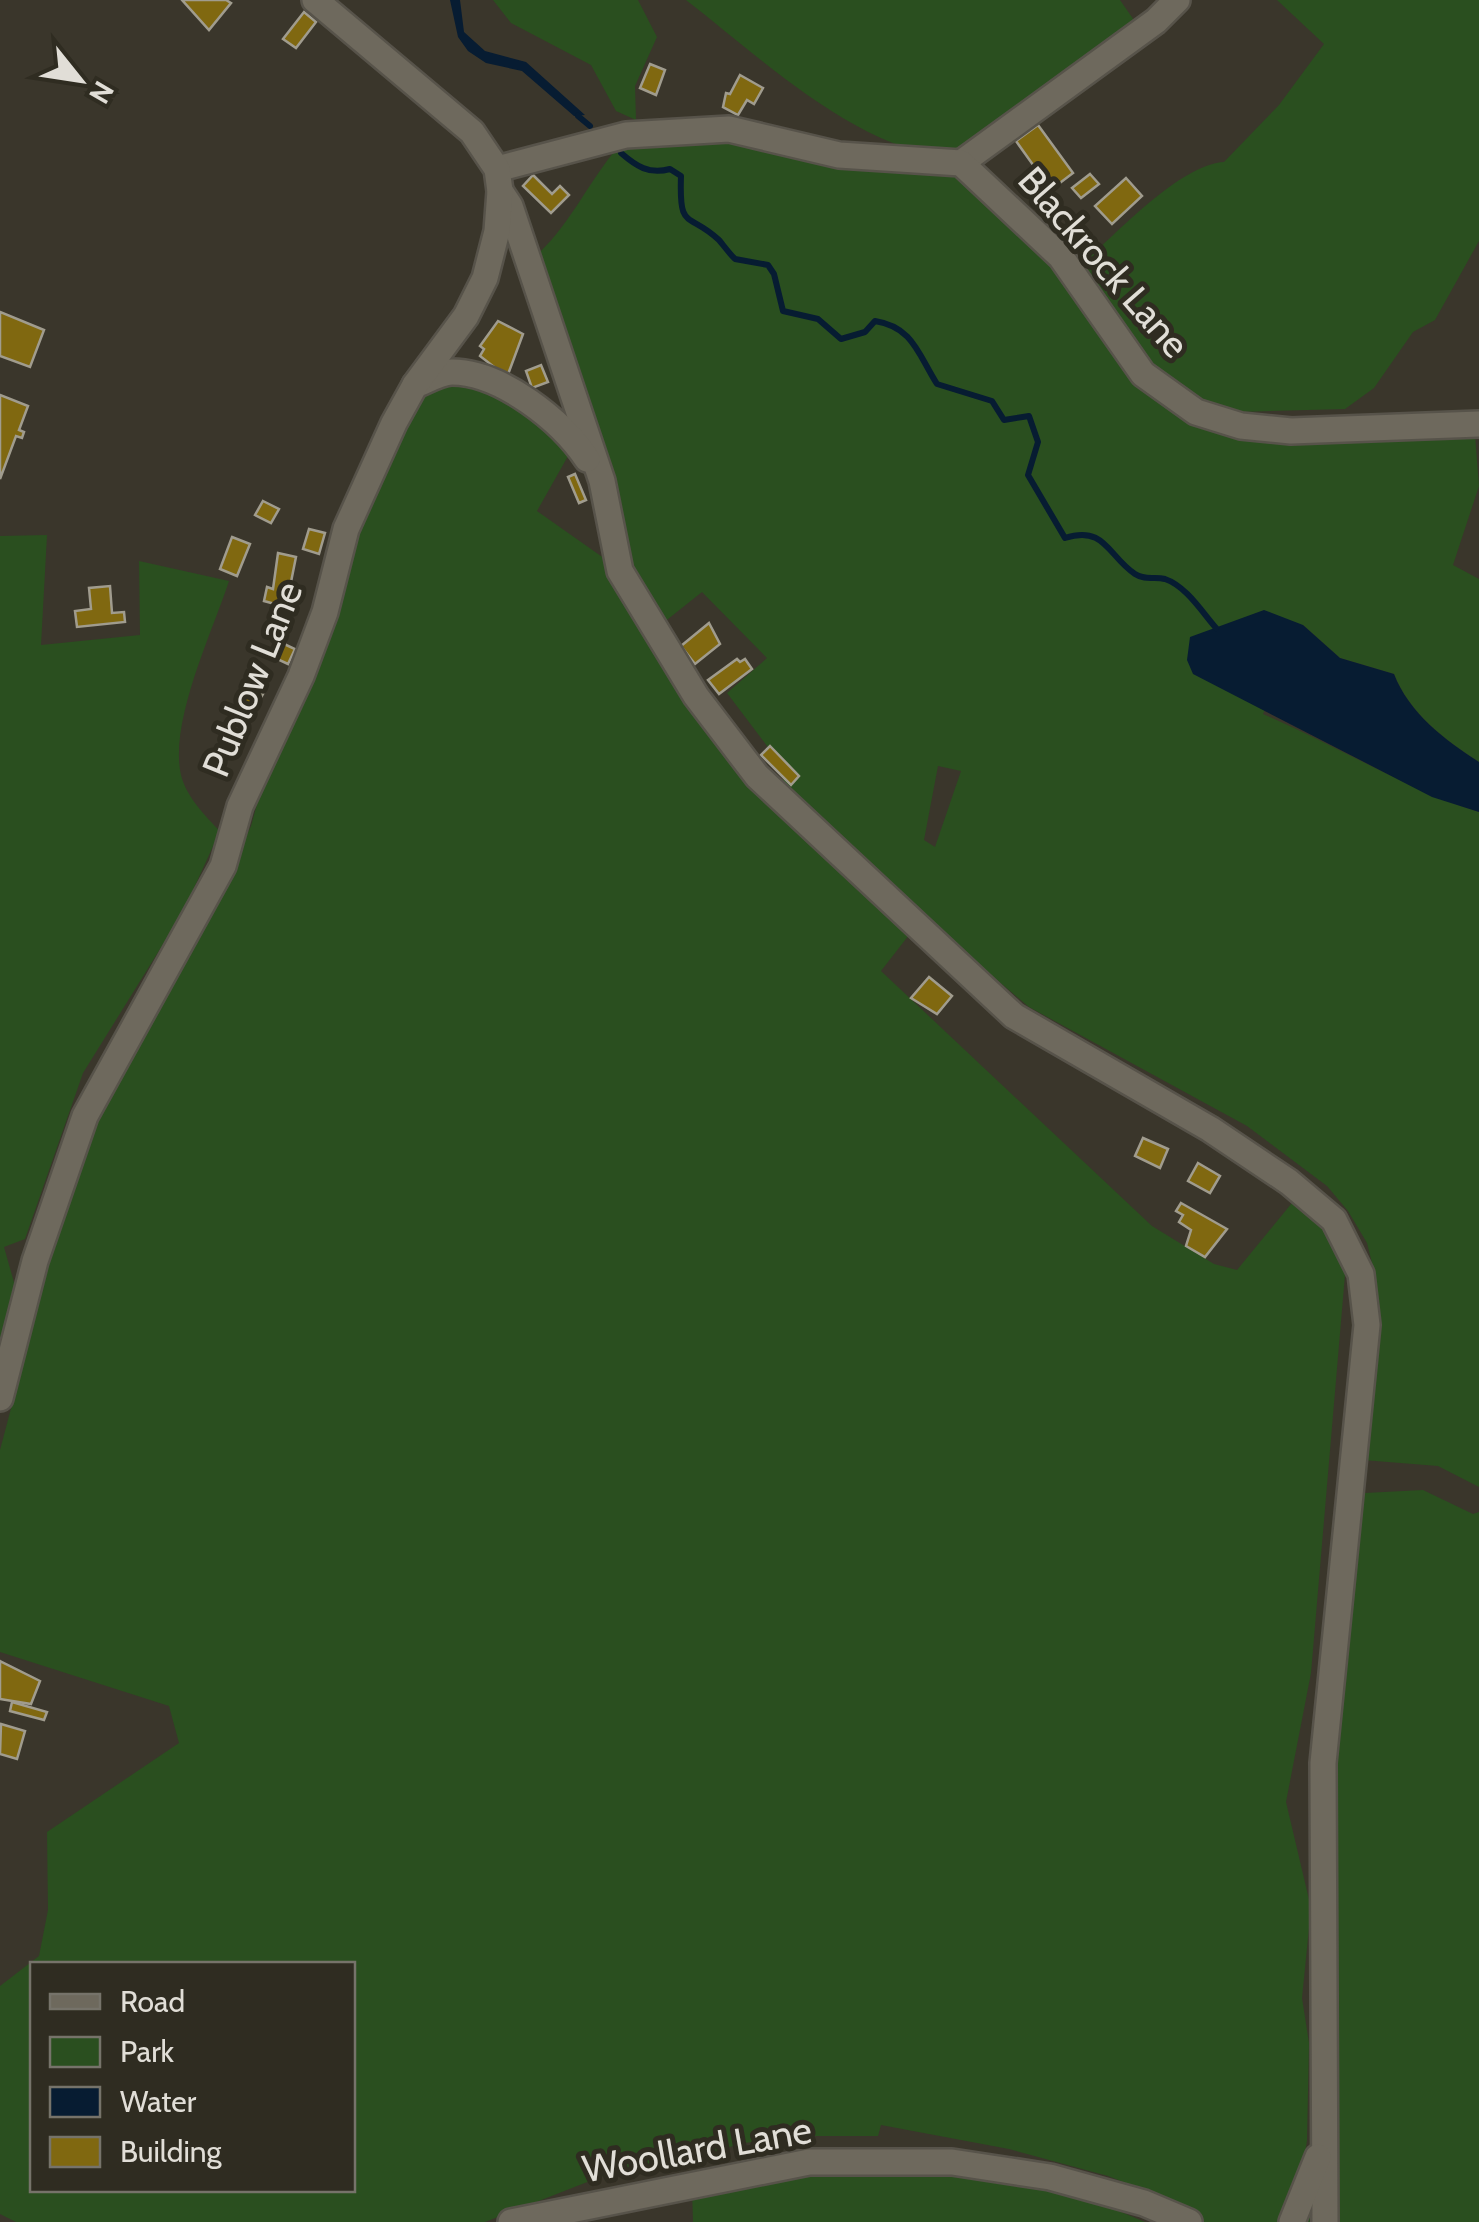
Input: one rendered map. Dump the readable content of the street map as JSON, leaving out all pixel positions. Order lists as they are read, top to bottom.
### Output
{
  "streets": {
    "street": ["Blackrock Lane", "Publow Lane", "Woollard Lane"]
  },
  "crossings": [
    ["Blackrock Lane", "Publow Lane"]
  ],
  "legend": [
    "Road",
    "Park",
    "Water",
    "Building"
  ],
  "north": "bottom right"
}
